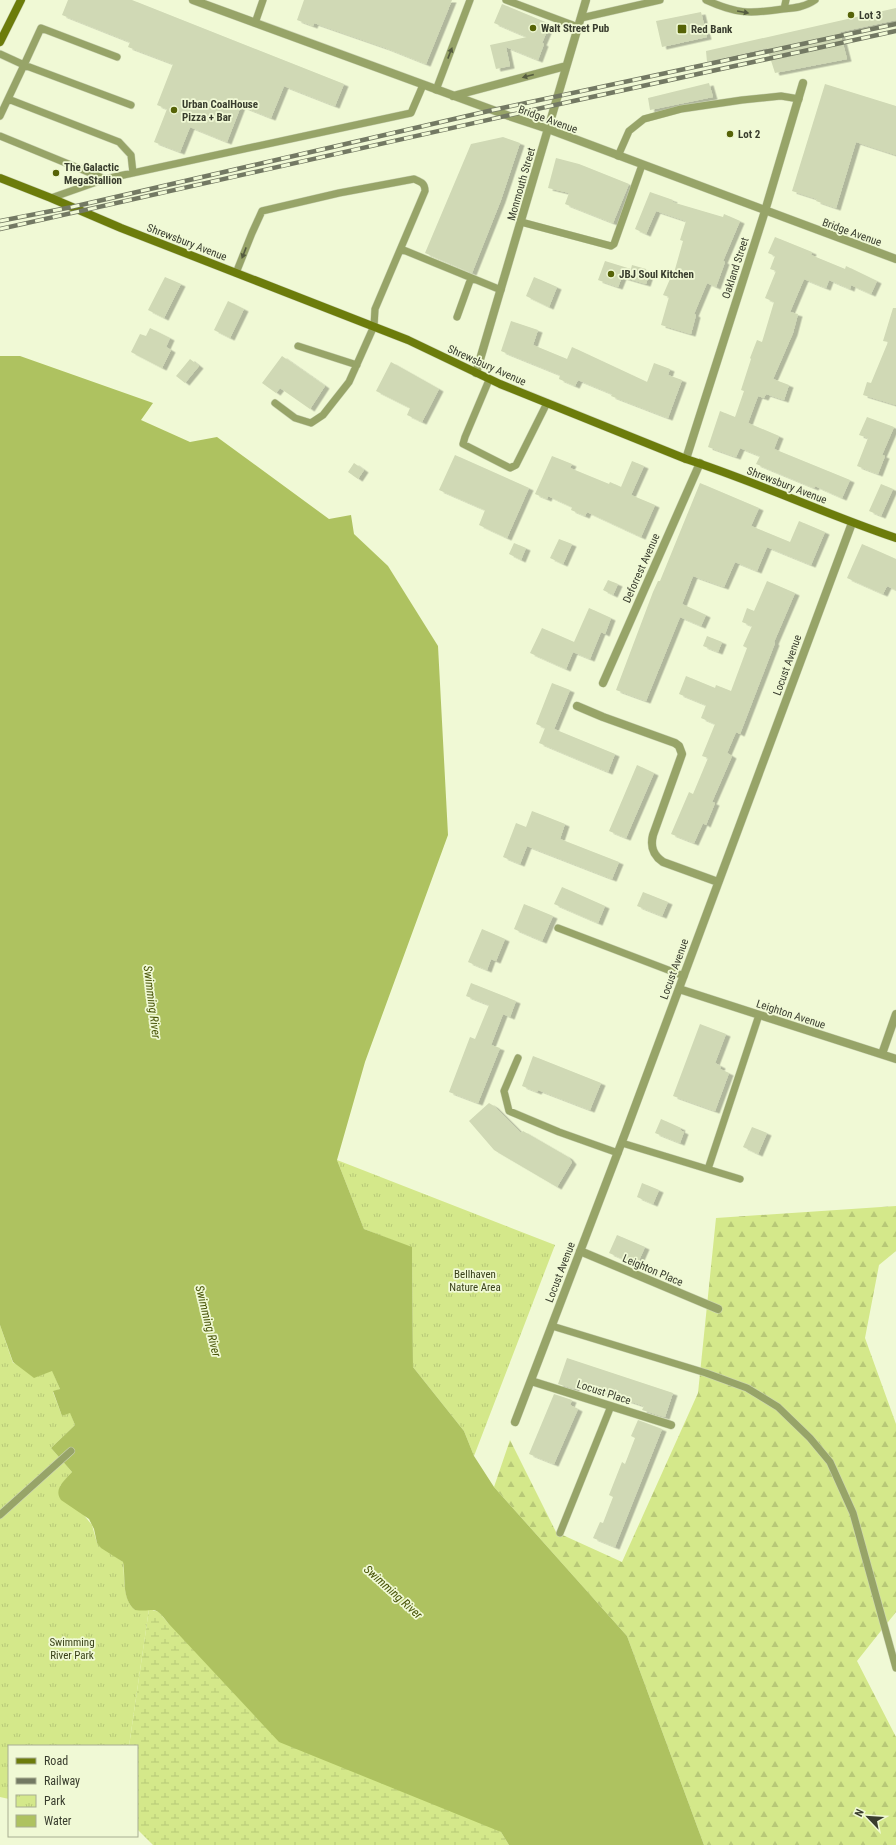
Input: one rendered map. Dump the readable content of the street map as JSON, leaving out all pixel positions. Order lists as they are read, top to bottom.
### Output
{
  "streets": {
    "main road": ["Shrewsbury Avenue"],
    "street": [
      "Bridge Avenue",
      "Monmouth Street",
      "Oakland Street",
      "Deforrest Avenue",
      "Locust Avenue",
      "Leighton Avenue",
      "Leighton Place",
      "Locust Place"
    ]
  },
  "crossings": [
    ["Bridge Avenue", "Monmouth Street"],
    ["Bridge Avenue", "Oakland Street"],
    ["Monmouth Street", "Shrewsbury Avenue"],
    ["Shrewsbury Avenue", "Oakland Street"],
    ["Shrewsbury Avenue", "Deforrest Avenue"],
    ["Shrewsbury Avenue", "Locust Avenue"],
    ["Locust Avenue", "Leighton Avenue"],
    ["Locust Avenue", "Leighton Place"],
    ["Locust Avenue", "Locust Place"]
  ],
  "water": ["Swimming River"],
  "parks": ["Bellhaven Nature Area", "Swimming River Park"],
  "places": {
    "other": [
      "Lot 3",
      "Walt Street Pub",
      "Urban CoalHouse Pizza + Bar",
      "Lot 2",
      "The Galactic MegaStallion",
      "JBJ Soul Kitchen"
    ],
    "transit": ["Red Bank"]
  },
  "legend": [
    "Road",
    "Railway",
    "Park",
    "Water"
  ],
  "north": "top left"
}
